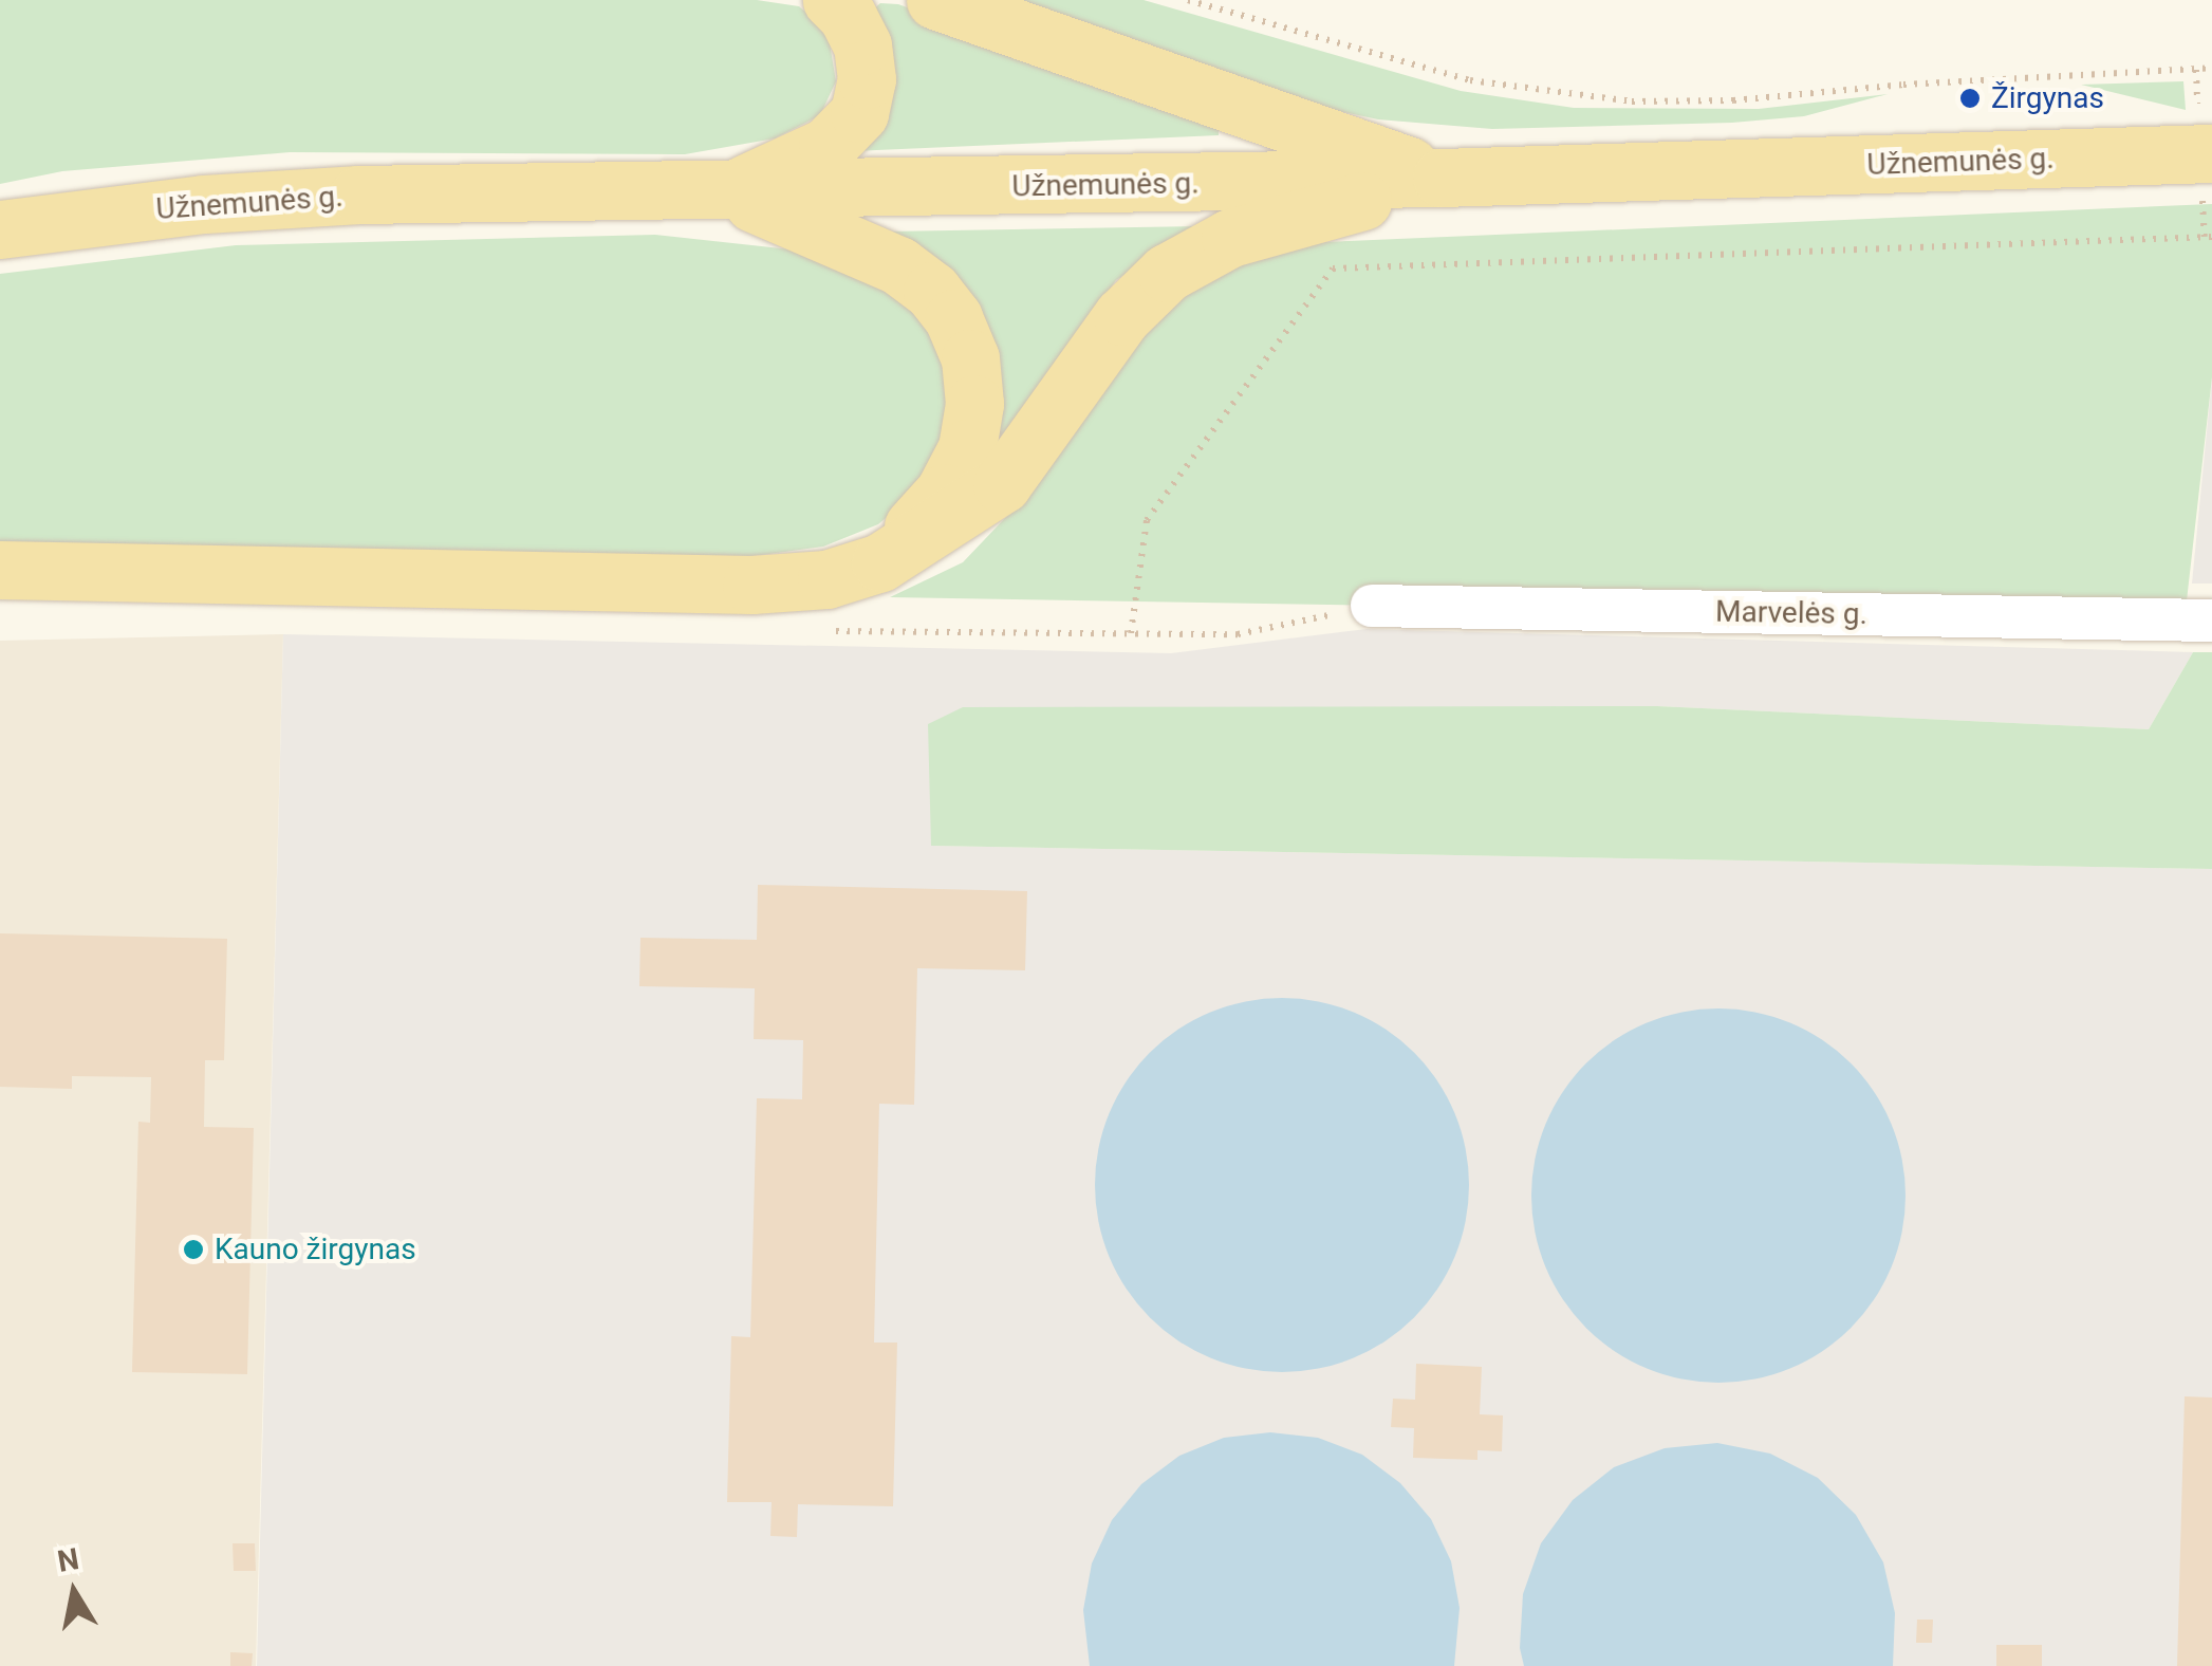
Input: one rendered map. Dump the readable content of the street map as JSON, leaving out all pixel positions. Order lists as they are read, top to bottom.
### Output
{
  "streets": {
    "main road": ["Užnemunės g."],
    "street": ["Marvelės g."]
  },
  "places": ["Žirgynas", "Kauno žirgynas"],
  "north": "top"
}
